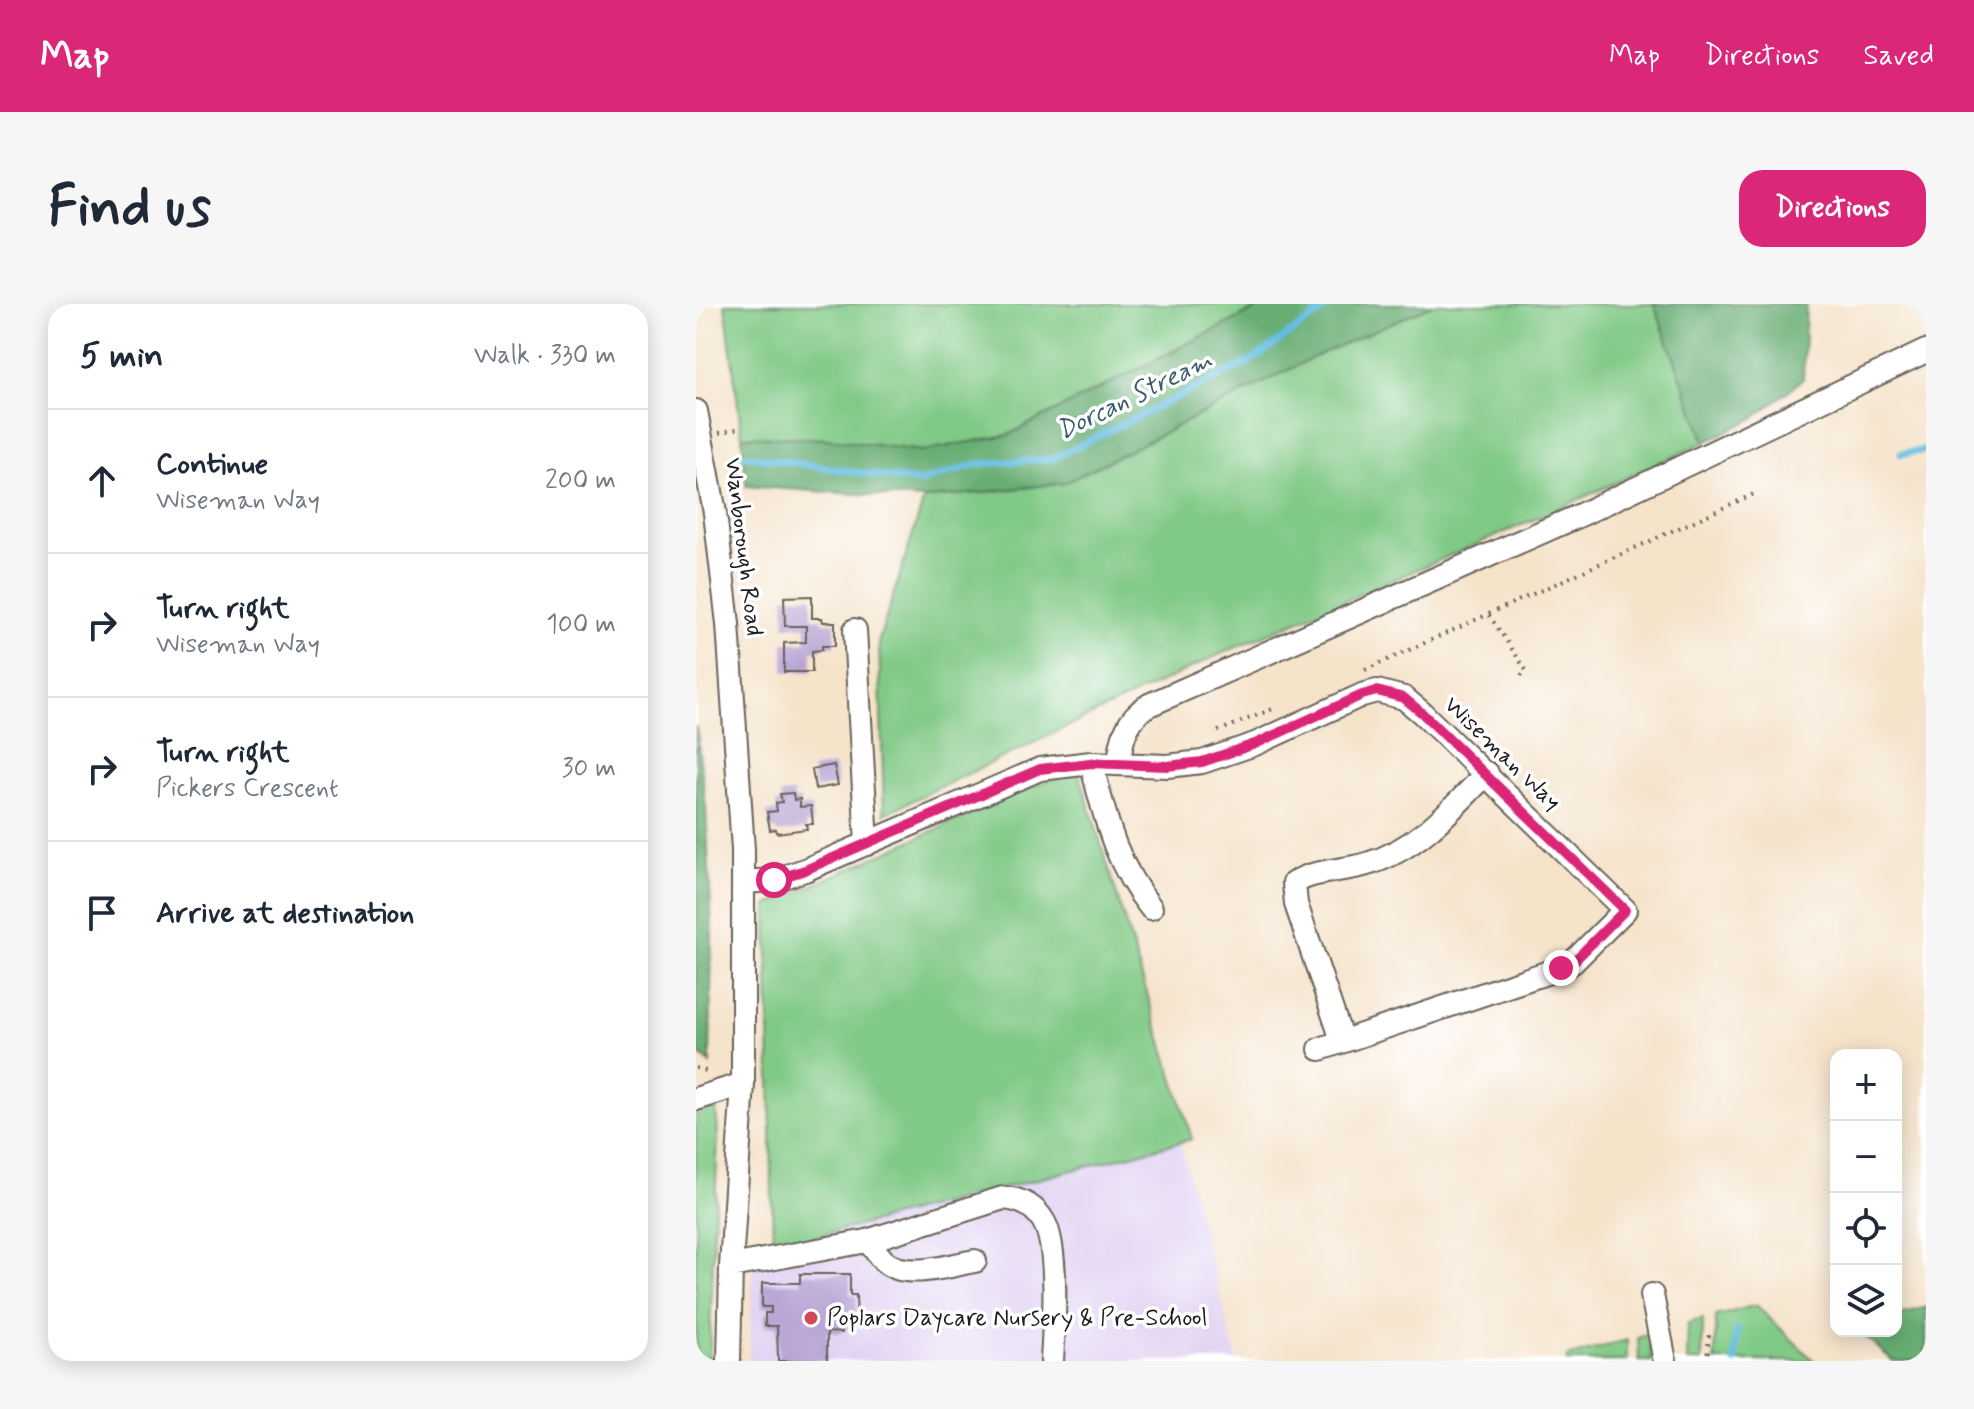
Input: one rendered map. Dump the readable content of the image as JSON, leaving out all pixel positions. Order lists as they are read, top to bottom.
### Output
{
  "streets": {
    "street": ["Wanborough Road", "Wiseman Way"]
  },
  "crossings": [
    ["Wanborough Road", "Wiseman Way"]
  ],
  "water": ["Dorcan Stream"],
  "places": ["Poplars Daycare Nursery & Pre-School"],
  "page": {
    "header": "Map",
    "nav": ["Map", "Directions", "Saved"],
    "buttons": "Directions",
    "title": "Find us",
    "heading": ["5 min", "Walk · 330 m"],
    "list": [
      ["Continue", "Wiseman Way", "200 m"],
      ["Turn right", "Wiseman Way", "100 m"],
      ["Turn right", "Pickers Crescent", "30 m"],
      "Arrive at destination"
    ],
    "map_buttons": ["+", "−"]
  }
}
